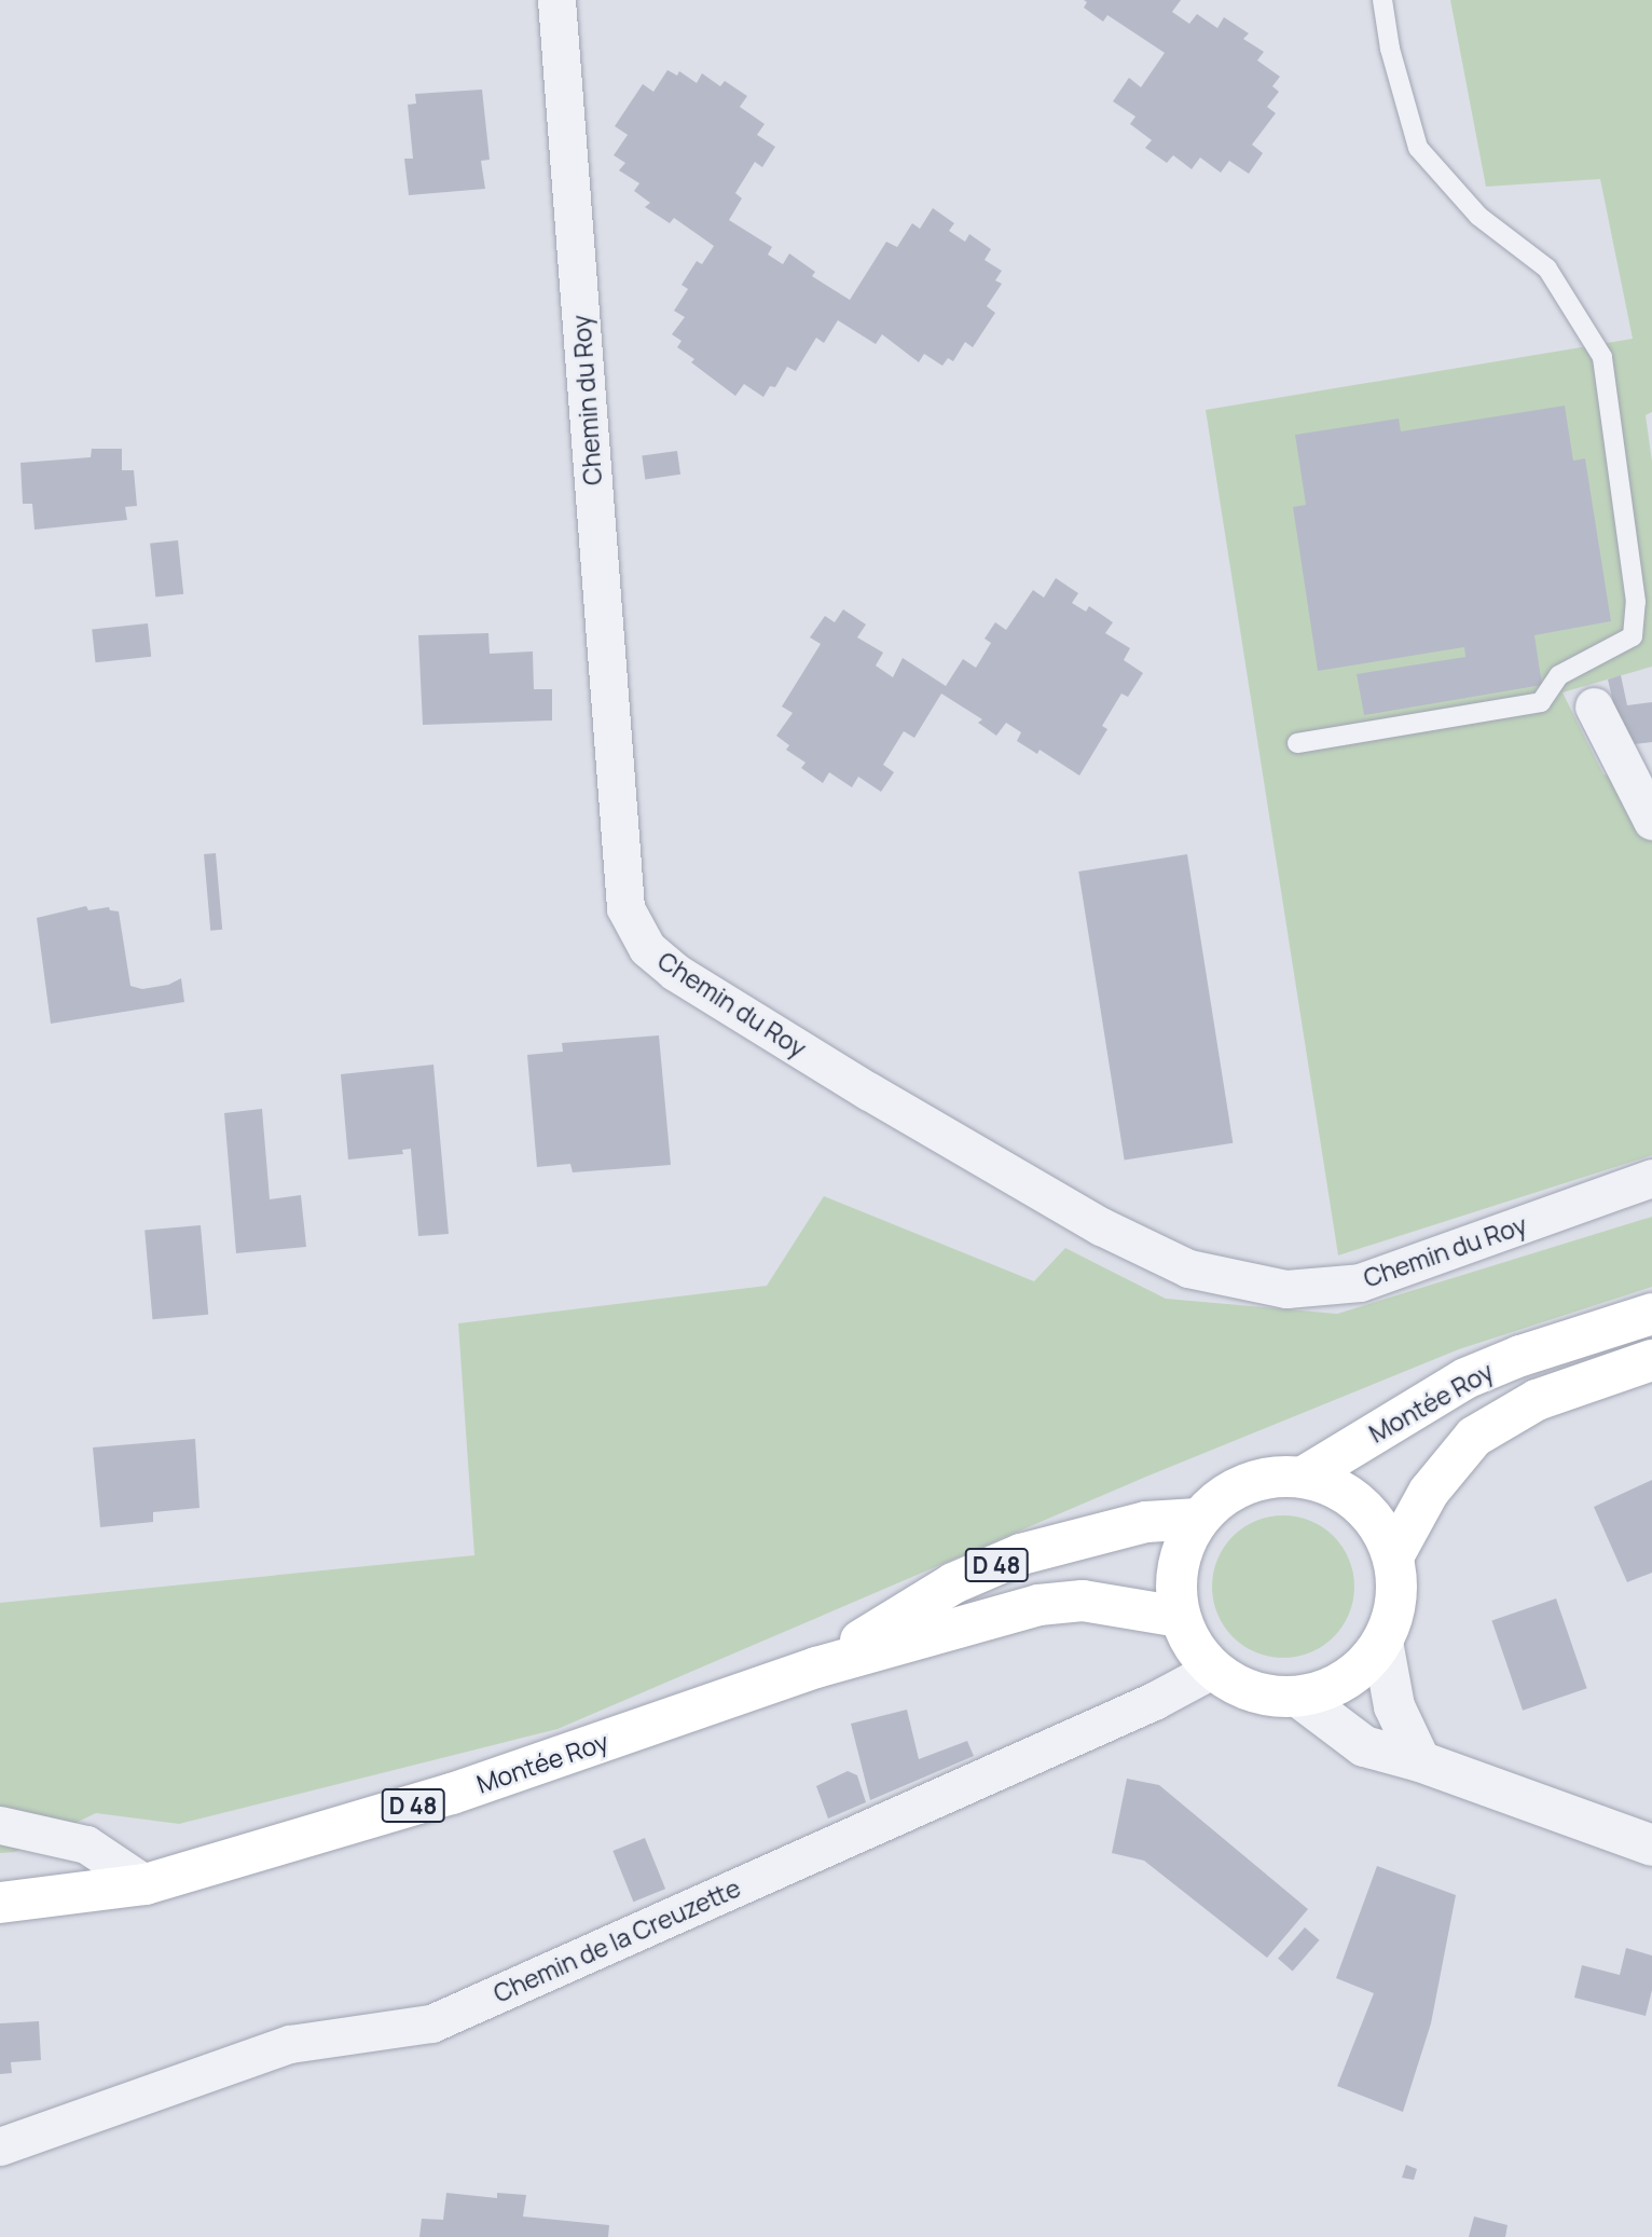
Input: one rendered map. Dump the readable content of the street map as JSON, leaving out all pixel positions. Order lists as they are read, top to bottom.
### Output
{
  "streets": {
    "main road": ["Montée Roy", "D 48"],
    "street": ["Chemin du Roy", "Chemin de la Creuzette"]
  },
  "crossings": [
    ["Montée Roy", "D 48"],
    ["Montée Roy", "Chemin de la Creuzette"],
    ["D 48", "Chemin de la Creuzette"]
  ]
}
